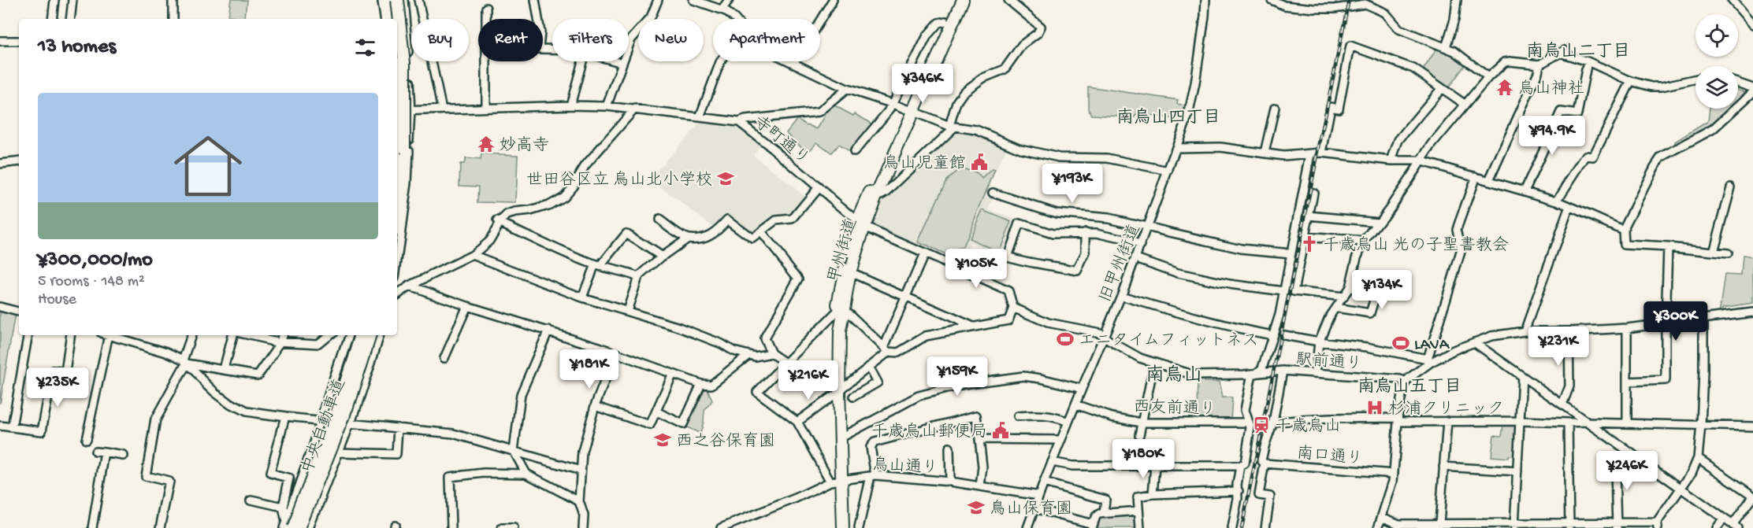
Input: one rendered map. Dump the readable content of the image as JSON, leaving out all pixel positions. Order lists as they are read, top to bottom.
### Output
{
  "streets": {
    "highway": ["甲州街道", "中央自動車道"],
    "street": [
      "寺町通り",
      "旧甲州街道",
      "駅前通り",
      "西友前通り",
      "南口通り",
      "烏山通り"
    ]
  },
  "crossings": [
    ["寺町通り", "甲州街道"],
    ["甲州街道", "烏山通り"],
    ["旧甲州街道", "西友前通り"],
    ["旧甲州街道", "烏山通り"]
  ],
  "districts": [
    "南烏山二丁目",
    "南烏山四丁目",
    "南烏山",
    "南烏山五丁目"
  ],
  "places": {
    "temple": ["烏山神社", "妙高寺"],
    "public building": ["烏山児童館", "千歳烏山郵便局"],
    "school or university": ["世田谷区立 烏山北小学校", "西之谷保育園", "鳥山保育園"],
    "church": ["千歳烏山 光の子聖書教会"],
    "sports": ["エニタイムフィットネス", "LAVA"],
    "hospital": ["杉浦クリニック"],
    "station": ["千歳烏山"]
  },
  "page": {
    "chip": [
      "Buy",
      "Rent",
      "Filters",
      "New",
      "Apartment"
    ],
    "heading": "13 homes",
    "price": [
      "¥346K",
      "¥94.9K",
      "¥193K",
      "¥105K",
      "¥134K",
      "¥300K",
      "¥231K",
      "¥181K",
      "¥159K",
      "¥216K",
      "¥235K",
      "¥180K",
      "¥246K"
    ],
    "list": [
      {
        "name": "¥300,000/mo",
        "note": "5 rooms · 148 m² · House"
      }
    ]
  }
}
